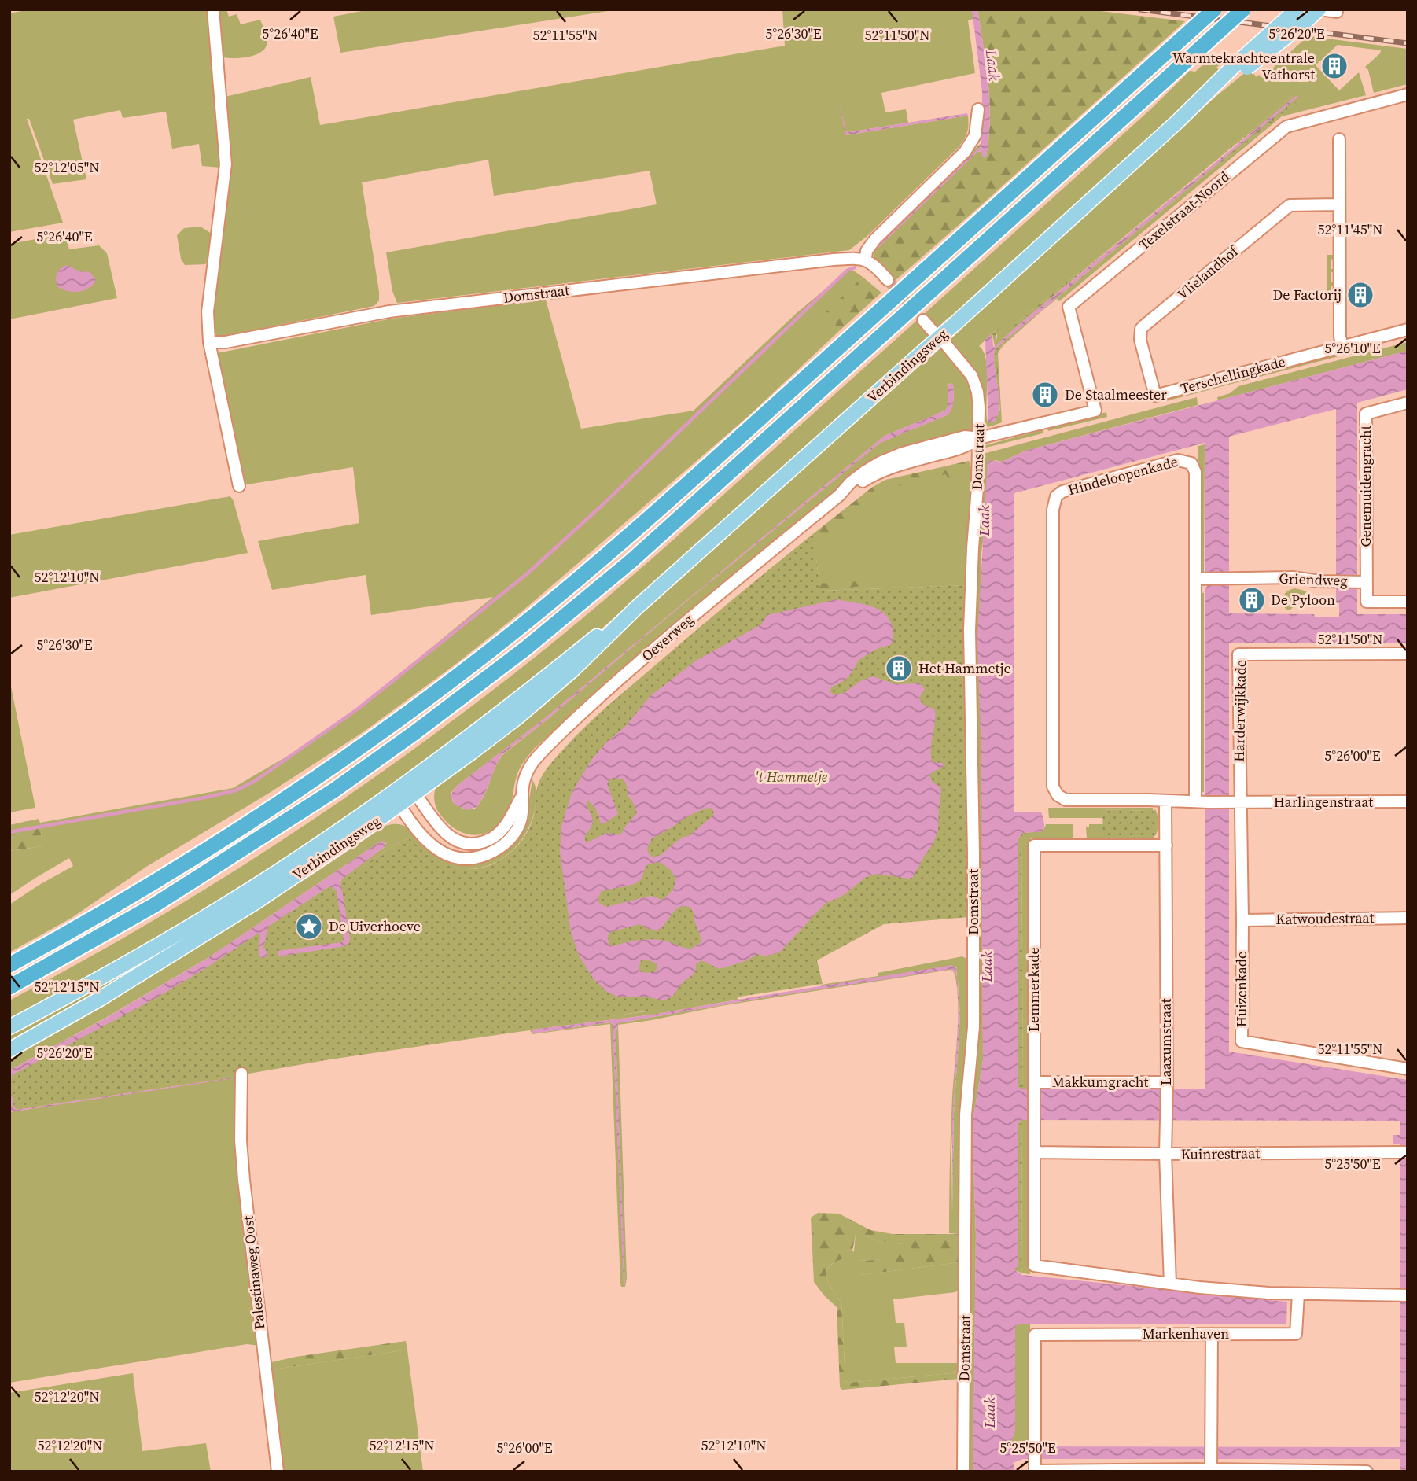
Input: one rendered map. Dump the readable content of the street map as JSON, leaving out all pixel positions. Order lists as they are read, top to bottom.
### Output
{
  "streets": {
    "main road": ["Verbindingsweg"],
    "street": [
      "Texelstraat-Noord",
      "Vlielandhof",
      "Domstraat",
      "Terschellingkade",
      "Hindeloopenkade",
      "Genemuidengracht",
      "Griendweg",
      "Oeverweg",
      "Harderwijkkade",
      "Harlingenstraat",
      "Katwoudestraat",
      "Lemmerkade",
      "Huizenkade",
      "Laaxumstraat",
      "Makkumgracht",
      "Kuinrestraat",
      "Palestinaweg Oost",
      "Markenhaven"
    ]
  },
  "crossings": [
    ["Texelstraat-Noord", "Oeverweg"],
    ["Vlielandhof", "Terschellingkade"],
    ["Domstraat", "Oeverweg"],
    ["Verbindingsweg", "Oeverweg"],
    ["Hindeloopenkade", "Griendweg"],
    ["Hindeloopenkade", "Harderwijkkade"],
    ["Hindeloopenkade", "Harlingenstraat"],
    ["Hindeloopenkade", "Huizenkade"],
    ["Hindeloopenkade", "Laaxumstraat"],
    ["Genemuidengracht", "Griendweg"],
    ["Harderwijkkade", "Harlingenstraat"],
    ["Harderwijkkade", "Huizenkade"],
    ["Harlingenstraat", "Huizenkade"],
    ["Katwoudestraat", "Huizenkade"],
    ["Lemmerkade", "Laaxumstraat"],
    ["Lemmerkade", "Makkumgracht"],
    ["Lemmerkade", "Kuinrestraat"],
    ["Laaxumstraat", "Makkumgracht"],
    ["Laaxumstraat", "Kuinrestraat"]
  ],
  "water": ["Laak"],
  "parks": ["'t Hammetje"],
  "places": {
    "building": [
      "Warmtekrachtcentrale Vathorst",
      "De Factorij",
      "De Staalmeester",
      "De Pyloon",
      "Het Hammetje"
    ],
    "place": ["De Uiverhoeve"]
  },
  "coordinates": [
    "5°26'40\"E",
    "5°26'30\"E",
    "5°26'20\"E",
    "52°11'55\"N",
    "52°11'50\"N",
    "52°12'05\"N",
    "52°11'45\"N",
    "5°26'10\"E",
    "52°12'10\"N",
    "5°26'00\"E",
    "52°12'15\"N",
    "5°25'50\"E",
    "52°12'20\"N"
  ]
}
